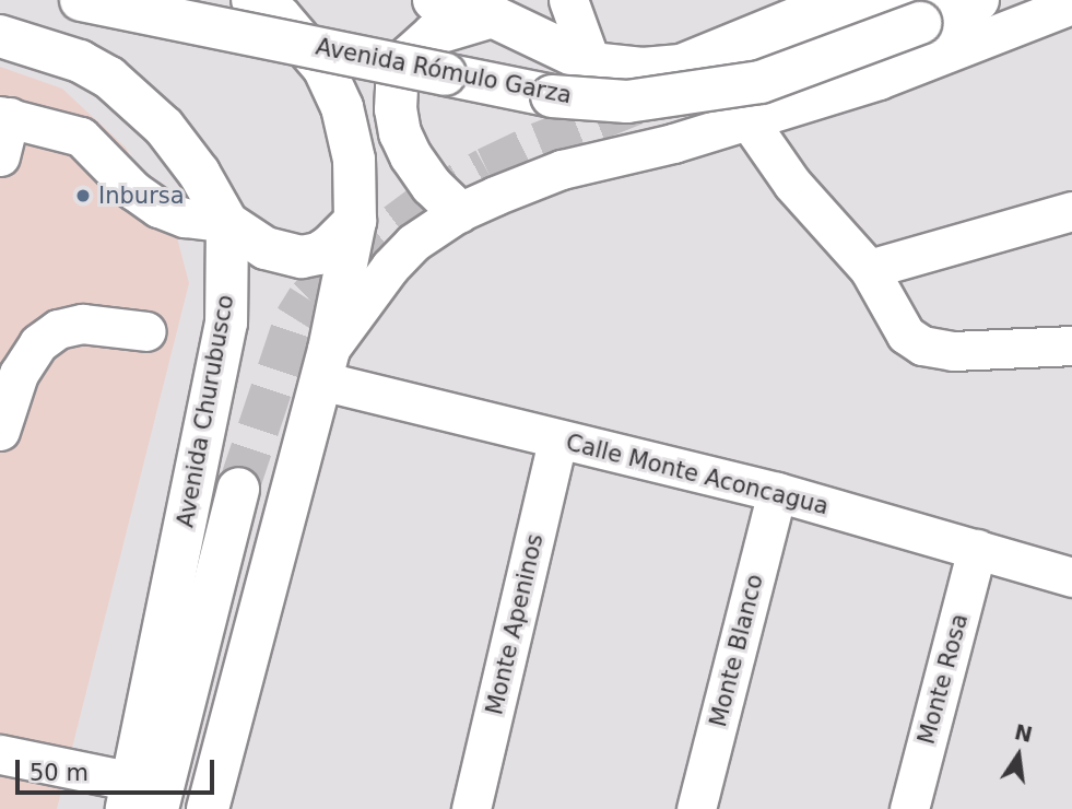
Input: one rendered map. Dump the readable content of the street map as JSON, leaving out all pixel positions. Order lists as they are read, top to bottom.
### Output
{
  "streets": {
    "main road": ["Avenida Rómulo Garza", "Avenida Churubusco"],
    "street": [
      "Calle Monte Aconcagua",
      "Monte Apeninos",
      "Monte Blanco",
      "Monte Rosa"
    ]
  },
  "crossings": [
    ["Calle Monte Aconcagua", "Monte Apeninos"],
    ["Calle Monte Aconcagua", "Monte Blanco"],
    ["Calle Monte Aconcagua", "Monte Rosa"]
  ],
  "places": ["Inbursa"],
  "scale_bar": "50 m",
  "north": "top"
}
